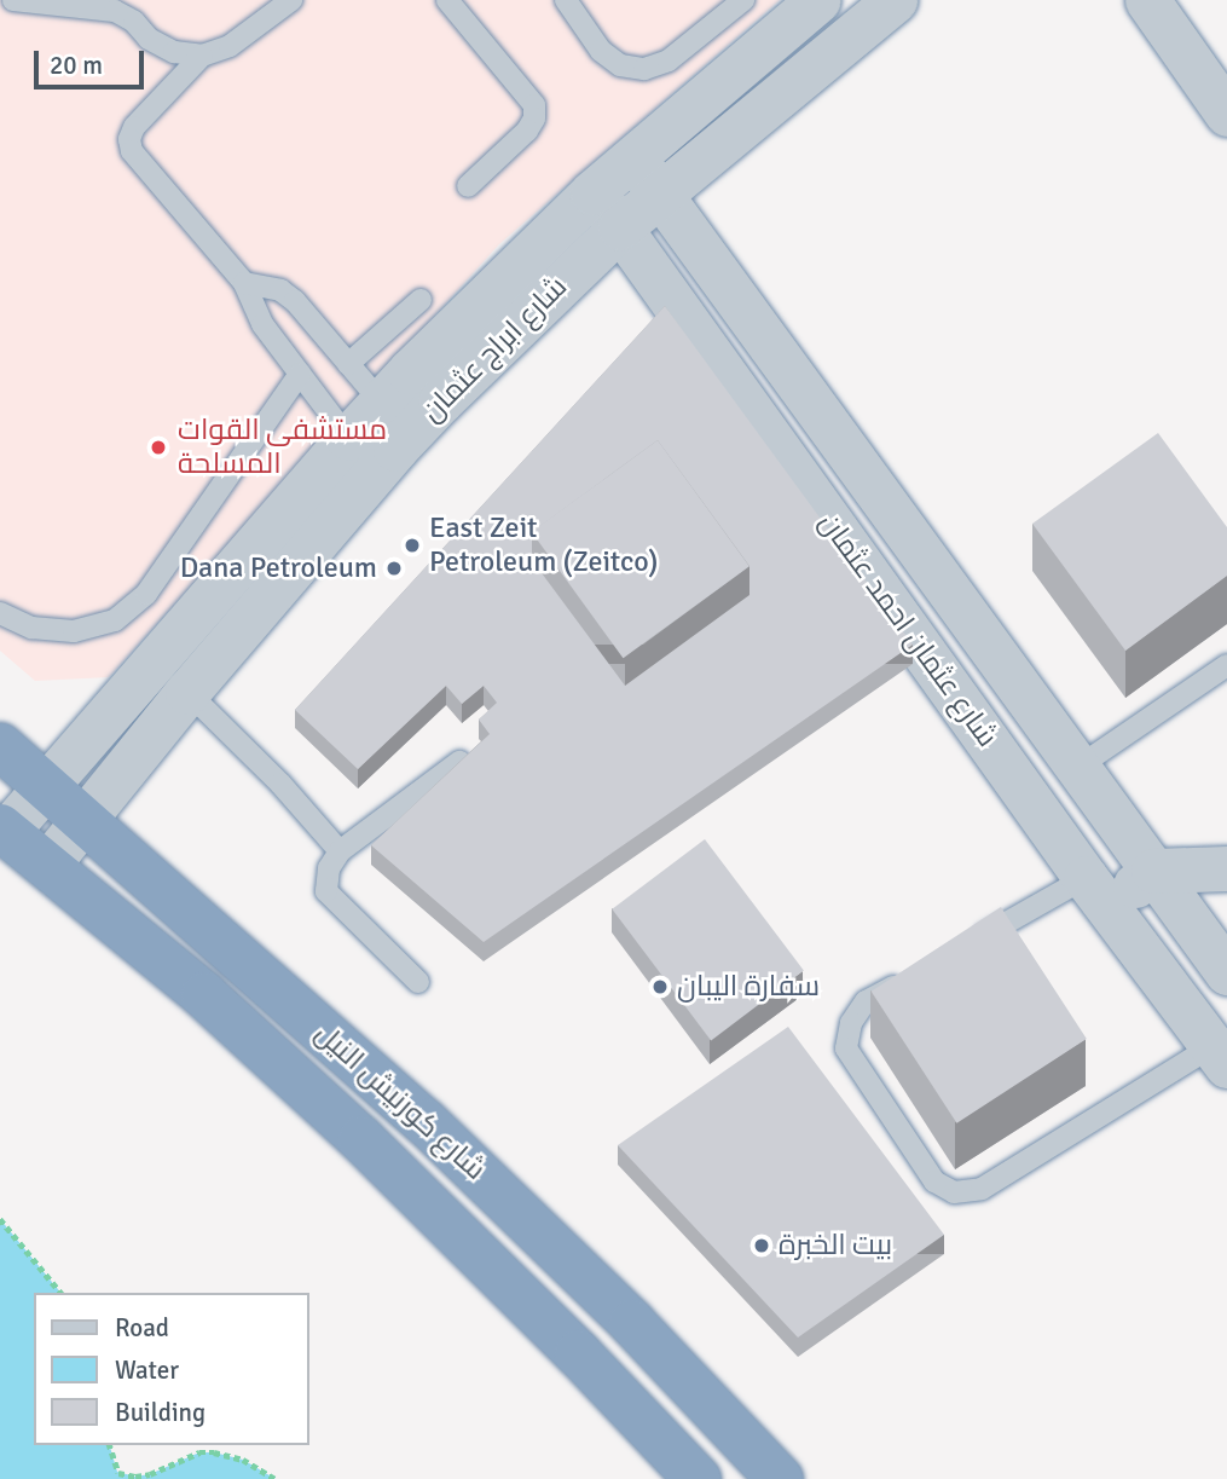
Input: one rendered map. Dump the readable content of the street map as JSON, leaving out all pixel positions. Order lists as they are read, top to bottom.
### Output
{
  "streets": {
    "highway": ["شارع كورنيش النيل"],
    "street": ["شارع ابراج عثمان", "شارع عثمان احمد عثمان"]
  },
  "crossings": [
    ["شارع ابراج عثمان", "شارع عثمان احمد عثمان"],
    ["شارع ابراج عثمان", "شارع كورنيش النيل"]
  ],
  "places": [
    "مستشفى القوات المسلحة",
    "East Zeit Petroleum (Zeitco)",
    "Dana Petroleum",
    "سفارة اليبان",
    "بيت الخبرة"
  ],
  "legend": ["Road", "Water", "Building"],
  "scale_bar": "20 m"
}
